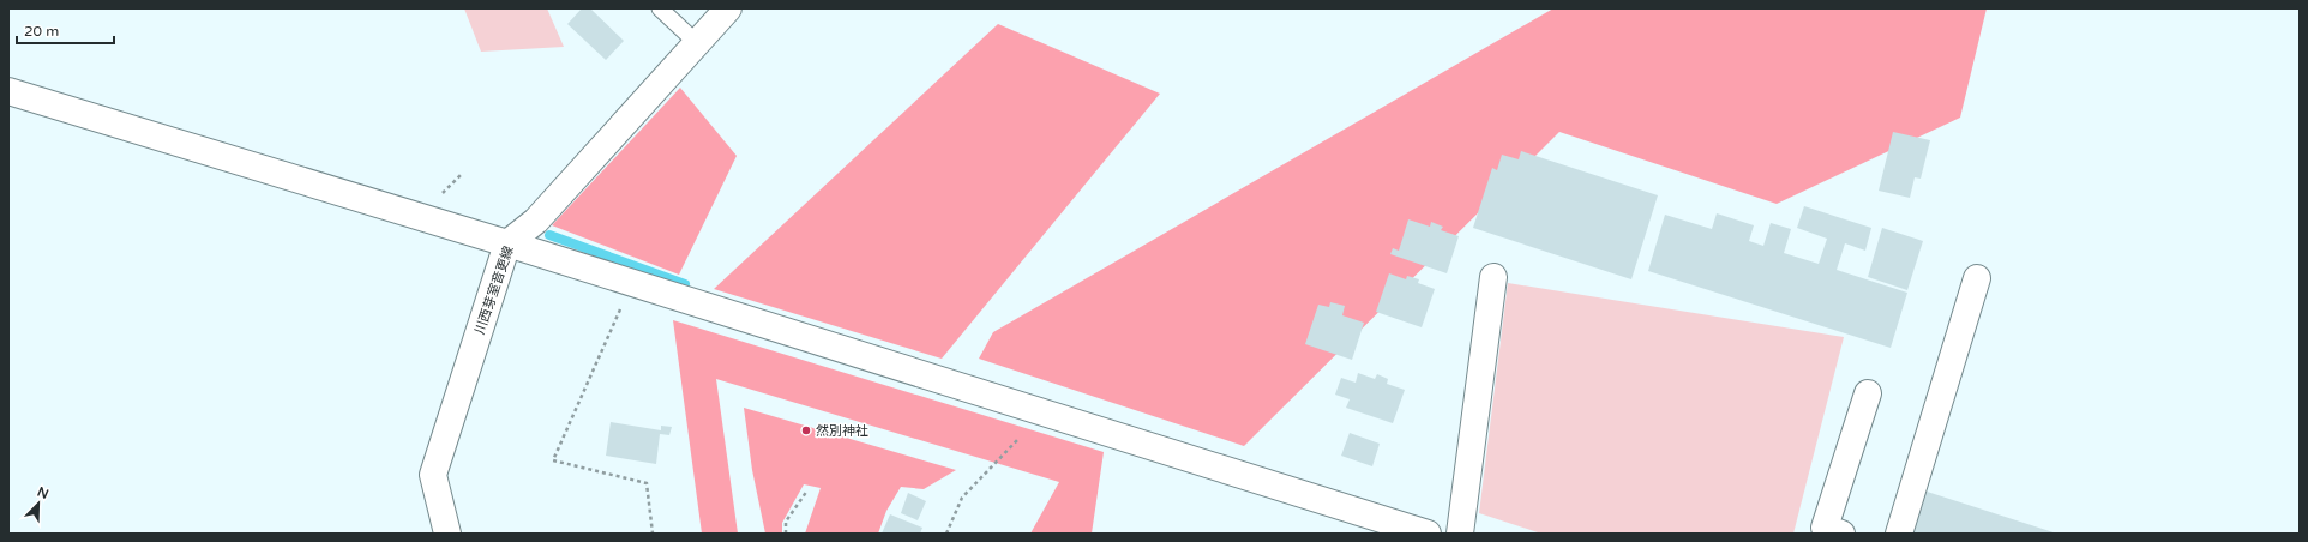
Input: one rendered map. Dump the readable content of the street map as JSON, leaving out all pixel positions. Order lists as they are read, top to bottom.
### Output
{
  "streets": {
    "street": ["川西芽室音更線"]
  },
  "places": ["然別神社"],
  "scale_bar": "20 m",
  "north": "top right"
}
